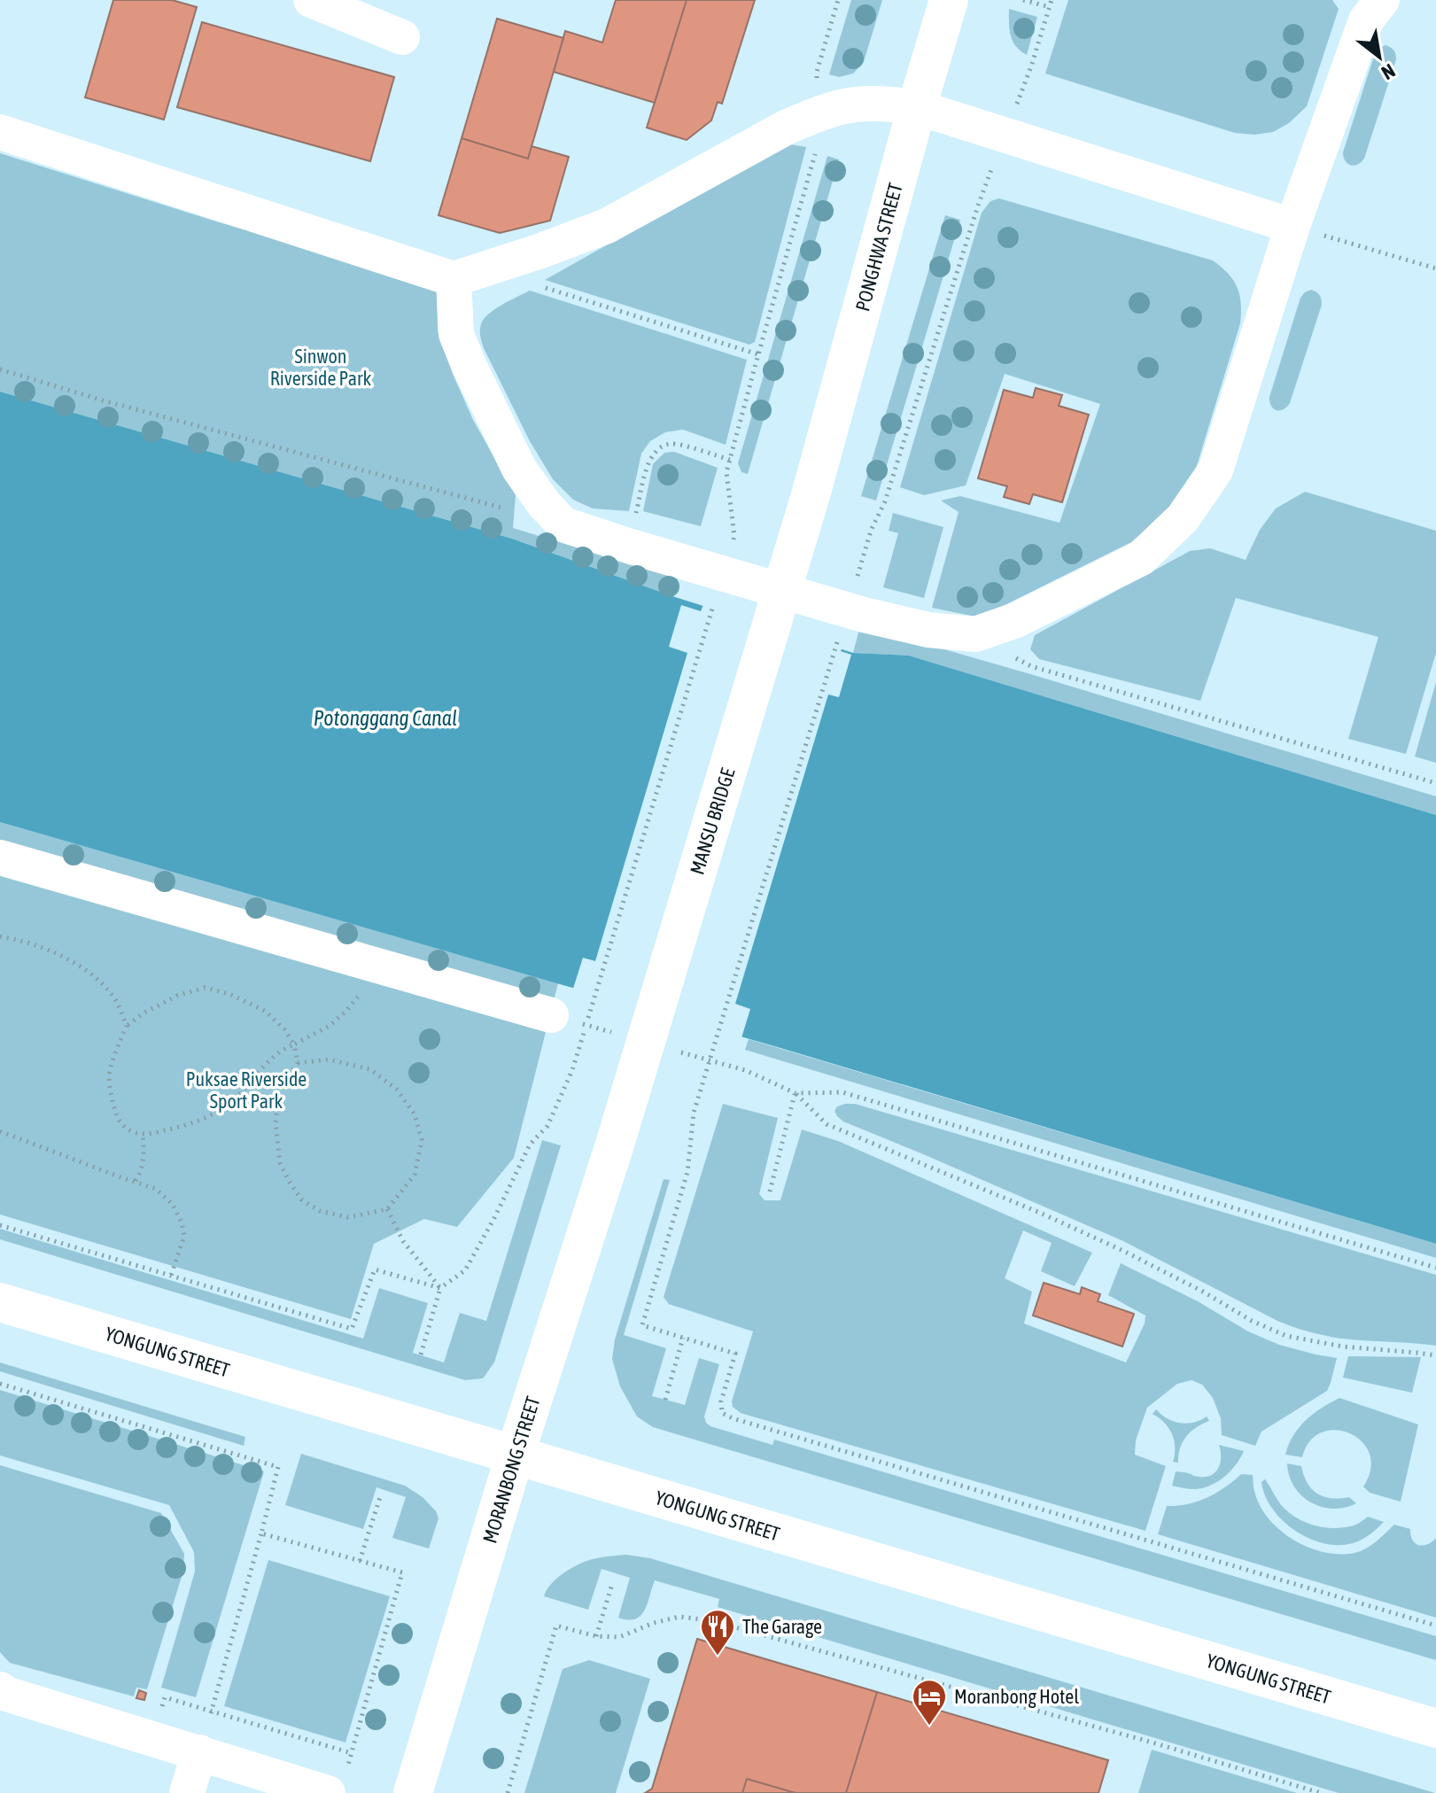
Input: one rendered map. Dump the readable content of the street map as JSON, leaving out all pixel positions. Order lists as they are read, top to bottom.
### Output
{
  "streets": {
    "main road": [
      "PONGHWA STREET",
      "MANSU BRIDGE",
      "YONGUNG STREET",
      "MORANBONG STREET"
    ]
  },
  "crossings": [
    ["PONGHWA STREET", "MANSU BRIDGE"],
    ["MANSU BRIDGE", "MORANBONG STREET"],
    ["YONGUNG STREET", "MORANBONG STREET"]
  ],
  "water": ["Potonggang Canal"],
  "parks": ["Sinwon Riverside Park", "Puksae Riverside Sport Park"],
  "places": {
    "restaurant": ["The Garage"],
    "hotel": ["Moranbong Hotel"]
  },
  "north": "bottom right"
}
